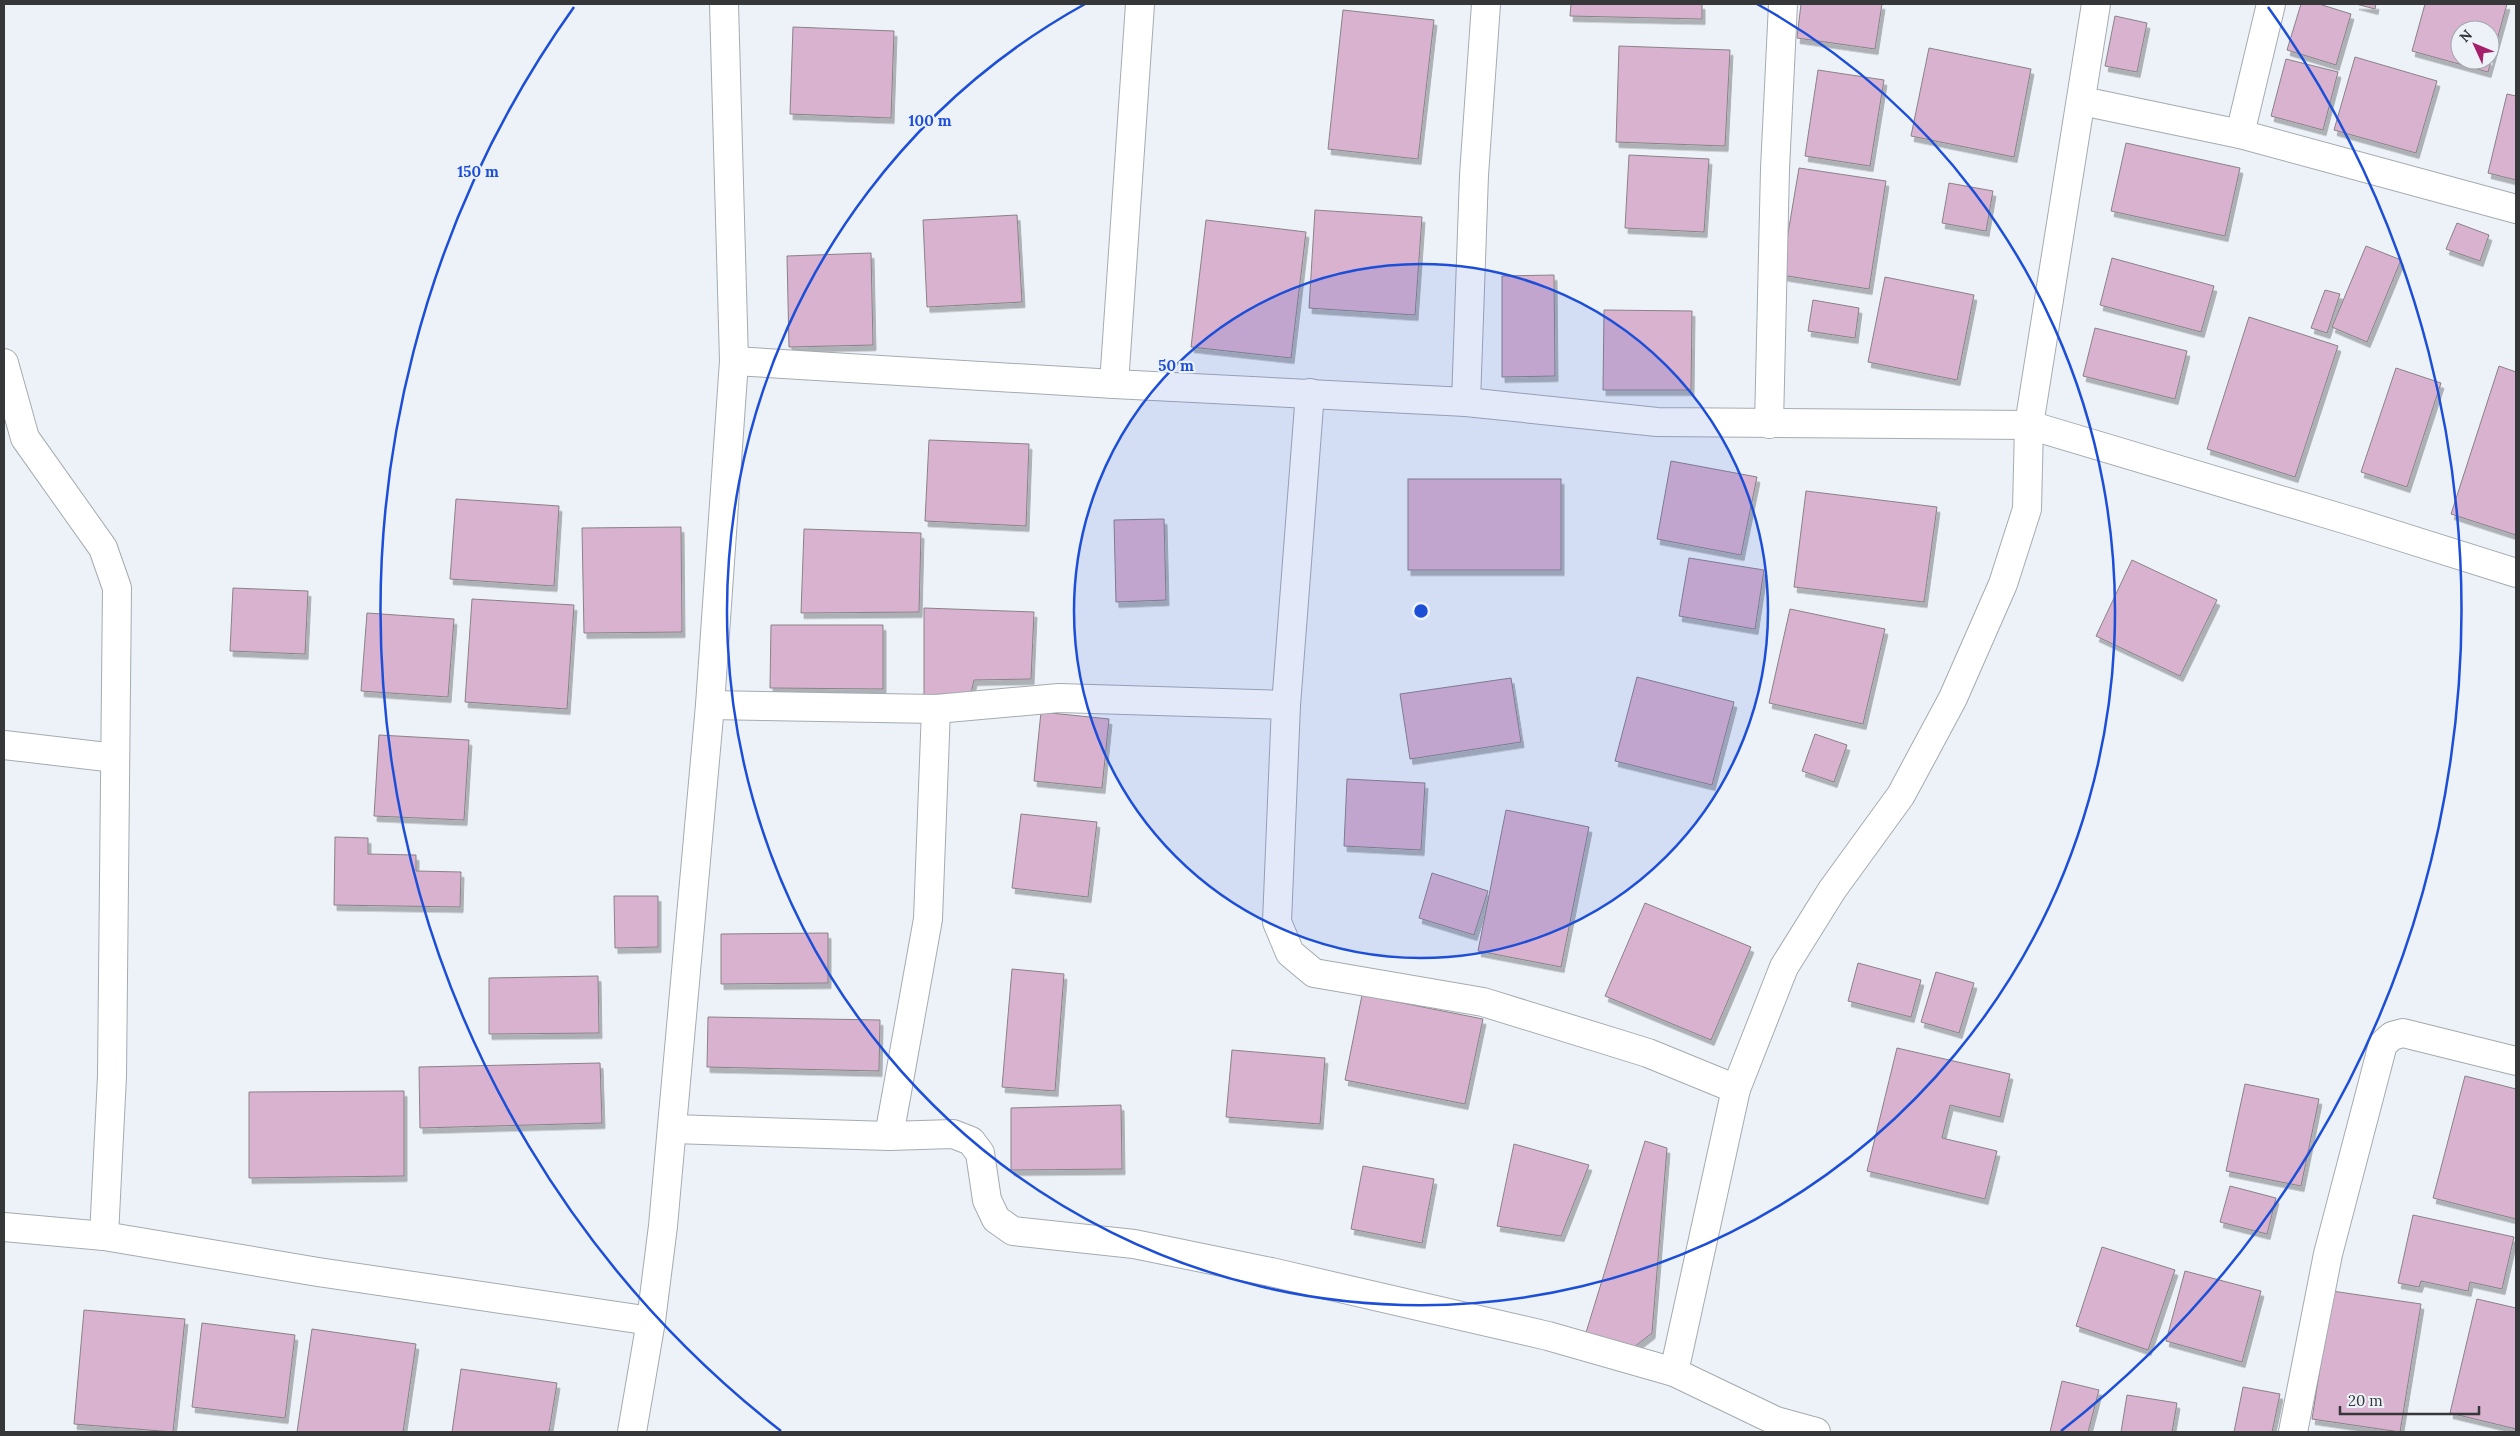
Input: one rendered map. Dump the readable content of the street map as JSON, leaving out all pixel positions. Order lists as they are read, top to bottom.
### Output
{
  "scale_bar": "20 m",
  "north": "top left",
  "rings": ["100 m", "150 m", "50 m"]
}
